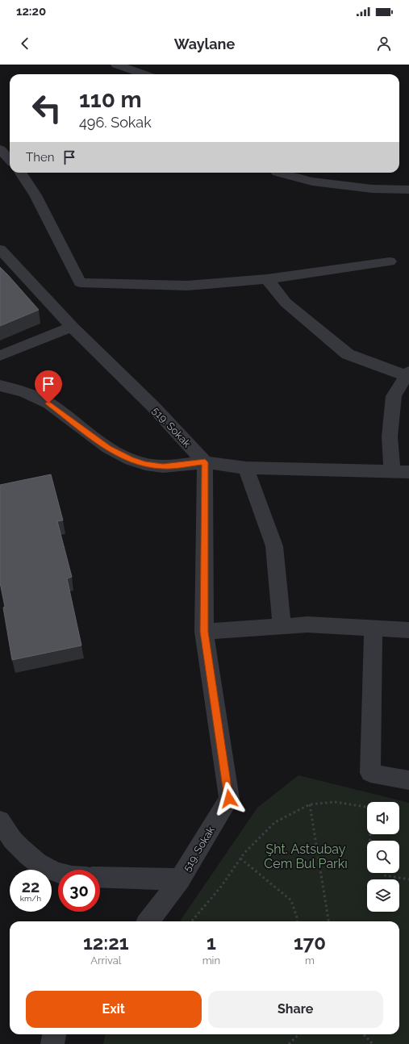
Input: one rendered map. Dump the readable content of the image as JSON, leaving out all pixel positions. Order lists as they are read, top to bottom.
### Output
{
  "streets": {
    "street": ["519. Sokak"]
  },
  "parks": ["Şht. Astsubay Cem Bul Parkı"],
  "page": {
    "status": "12:20",
    "header": "Waylane",
    "turn": ["110 m", "496. Sokak"],
    "then": "Then",
    "speed": "22 km/h",
    "limit": "30",
    "eta": [
      "12:21",
      "Arrival",
      "1",
      "min",
      "170",
      "m"
    ],
    "buttons": ["Exit", "Share"]
  }
}
